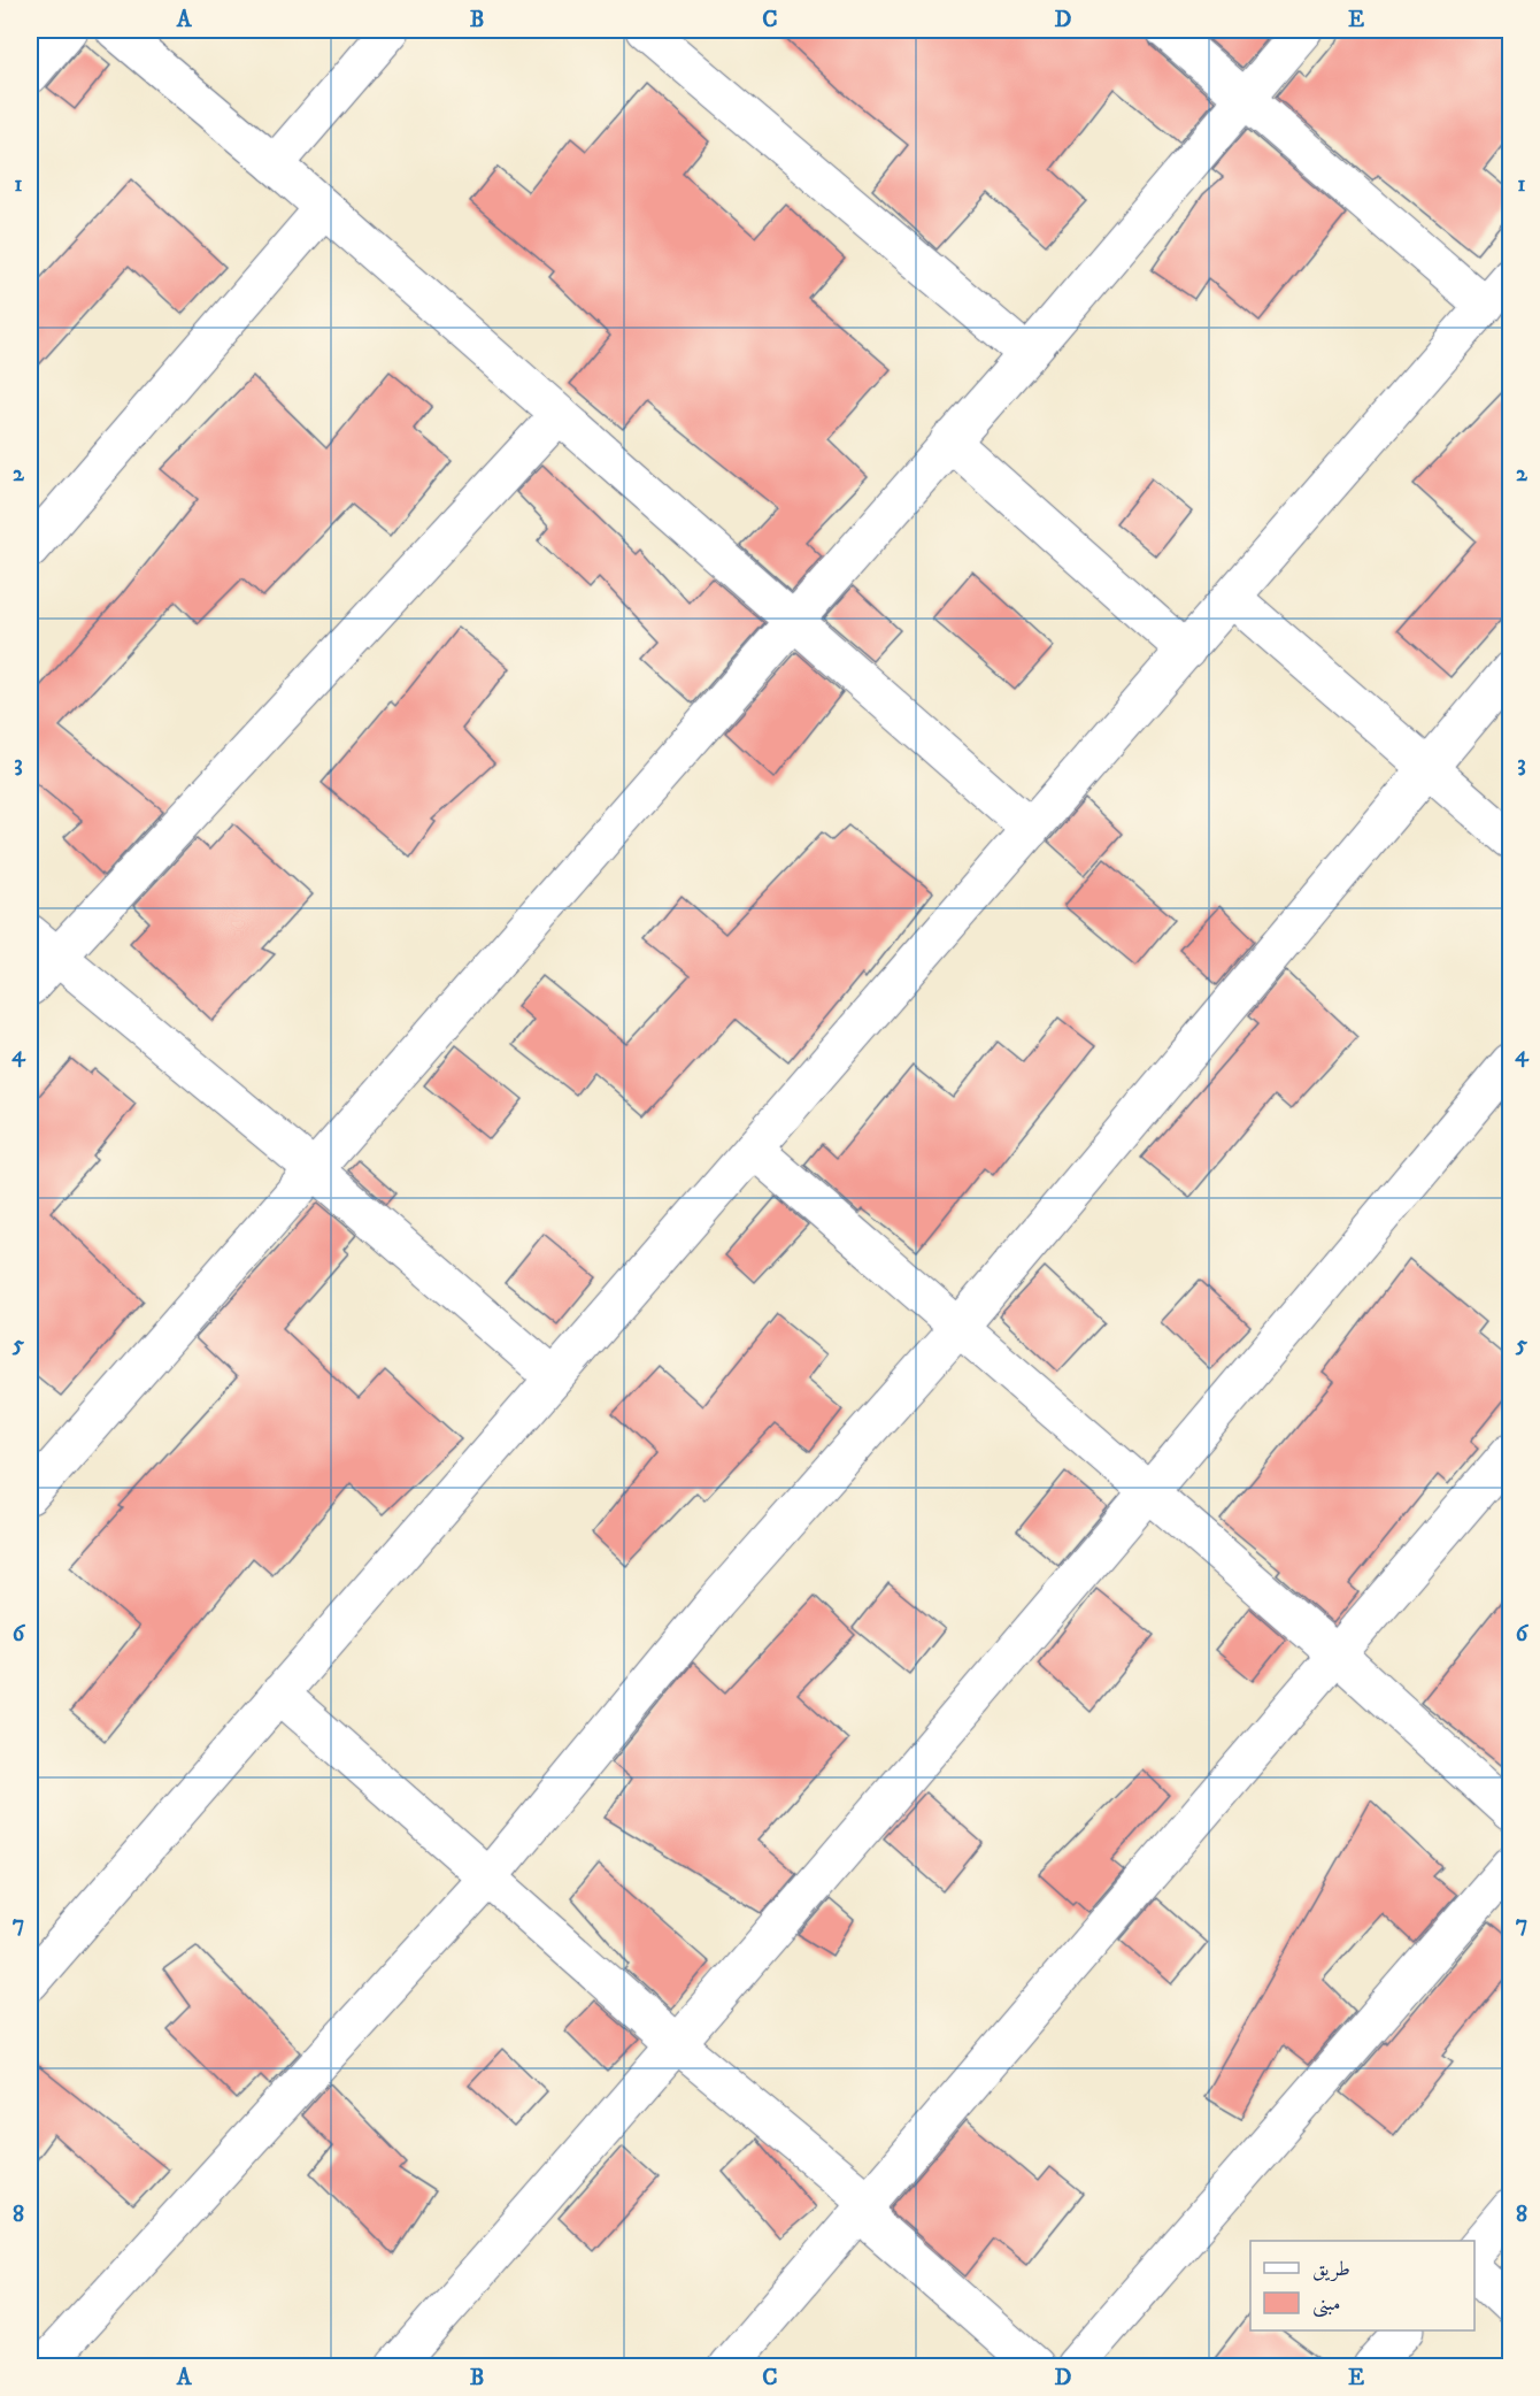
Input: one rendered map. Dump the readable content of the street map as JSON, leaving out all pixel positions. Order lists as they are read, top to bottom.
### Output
{
  "legend": ["طريق", "مبنى"],
  "grid": {
    "columns": [
      "A",
      "B",
      "C",
      "D",
      "E"
    ],
    "rows": [
      "1",
      "2",
      "3",
      "4",
      "5",
      "6",
      "7",
      "8"
    ]
  }
}
